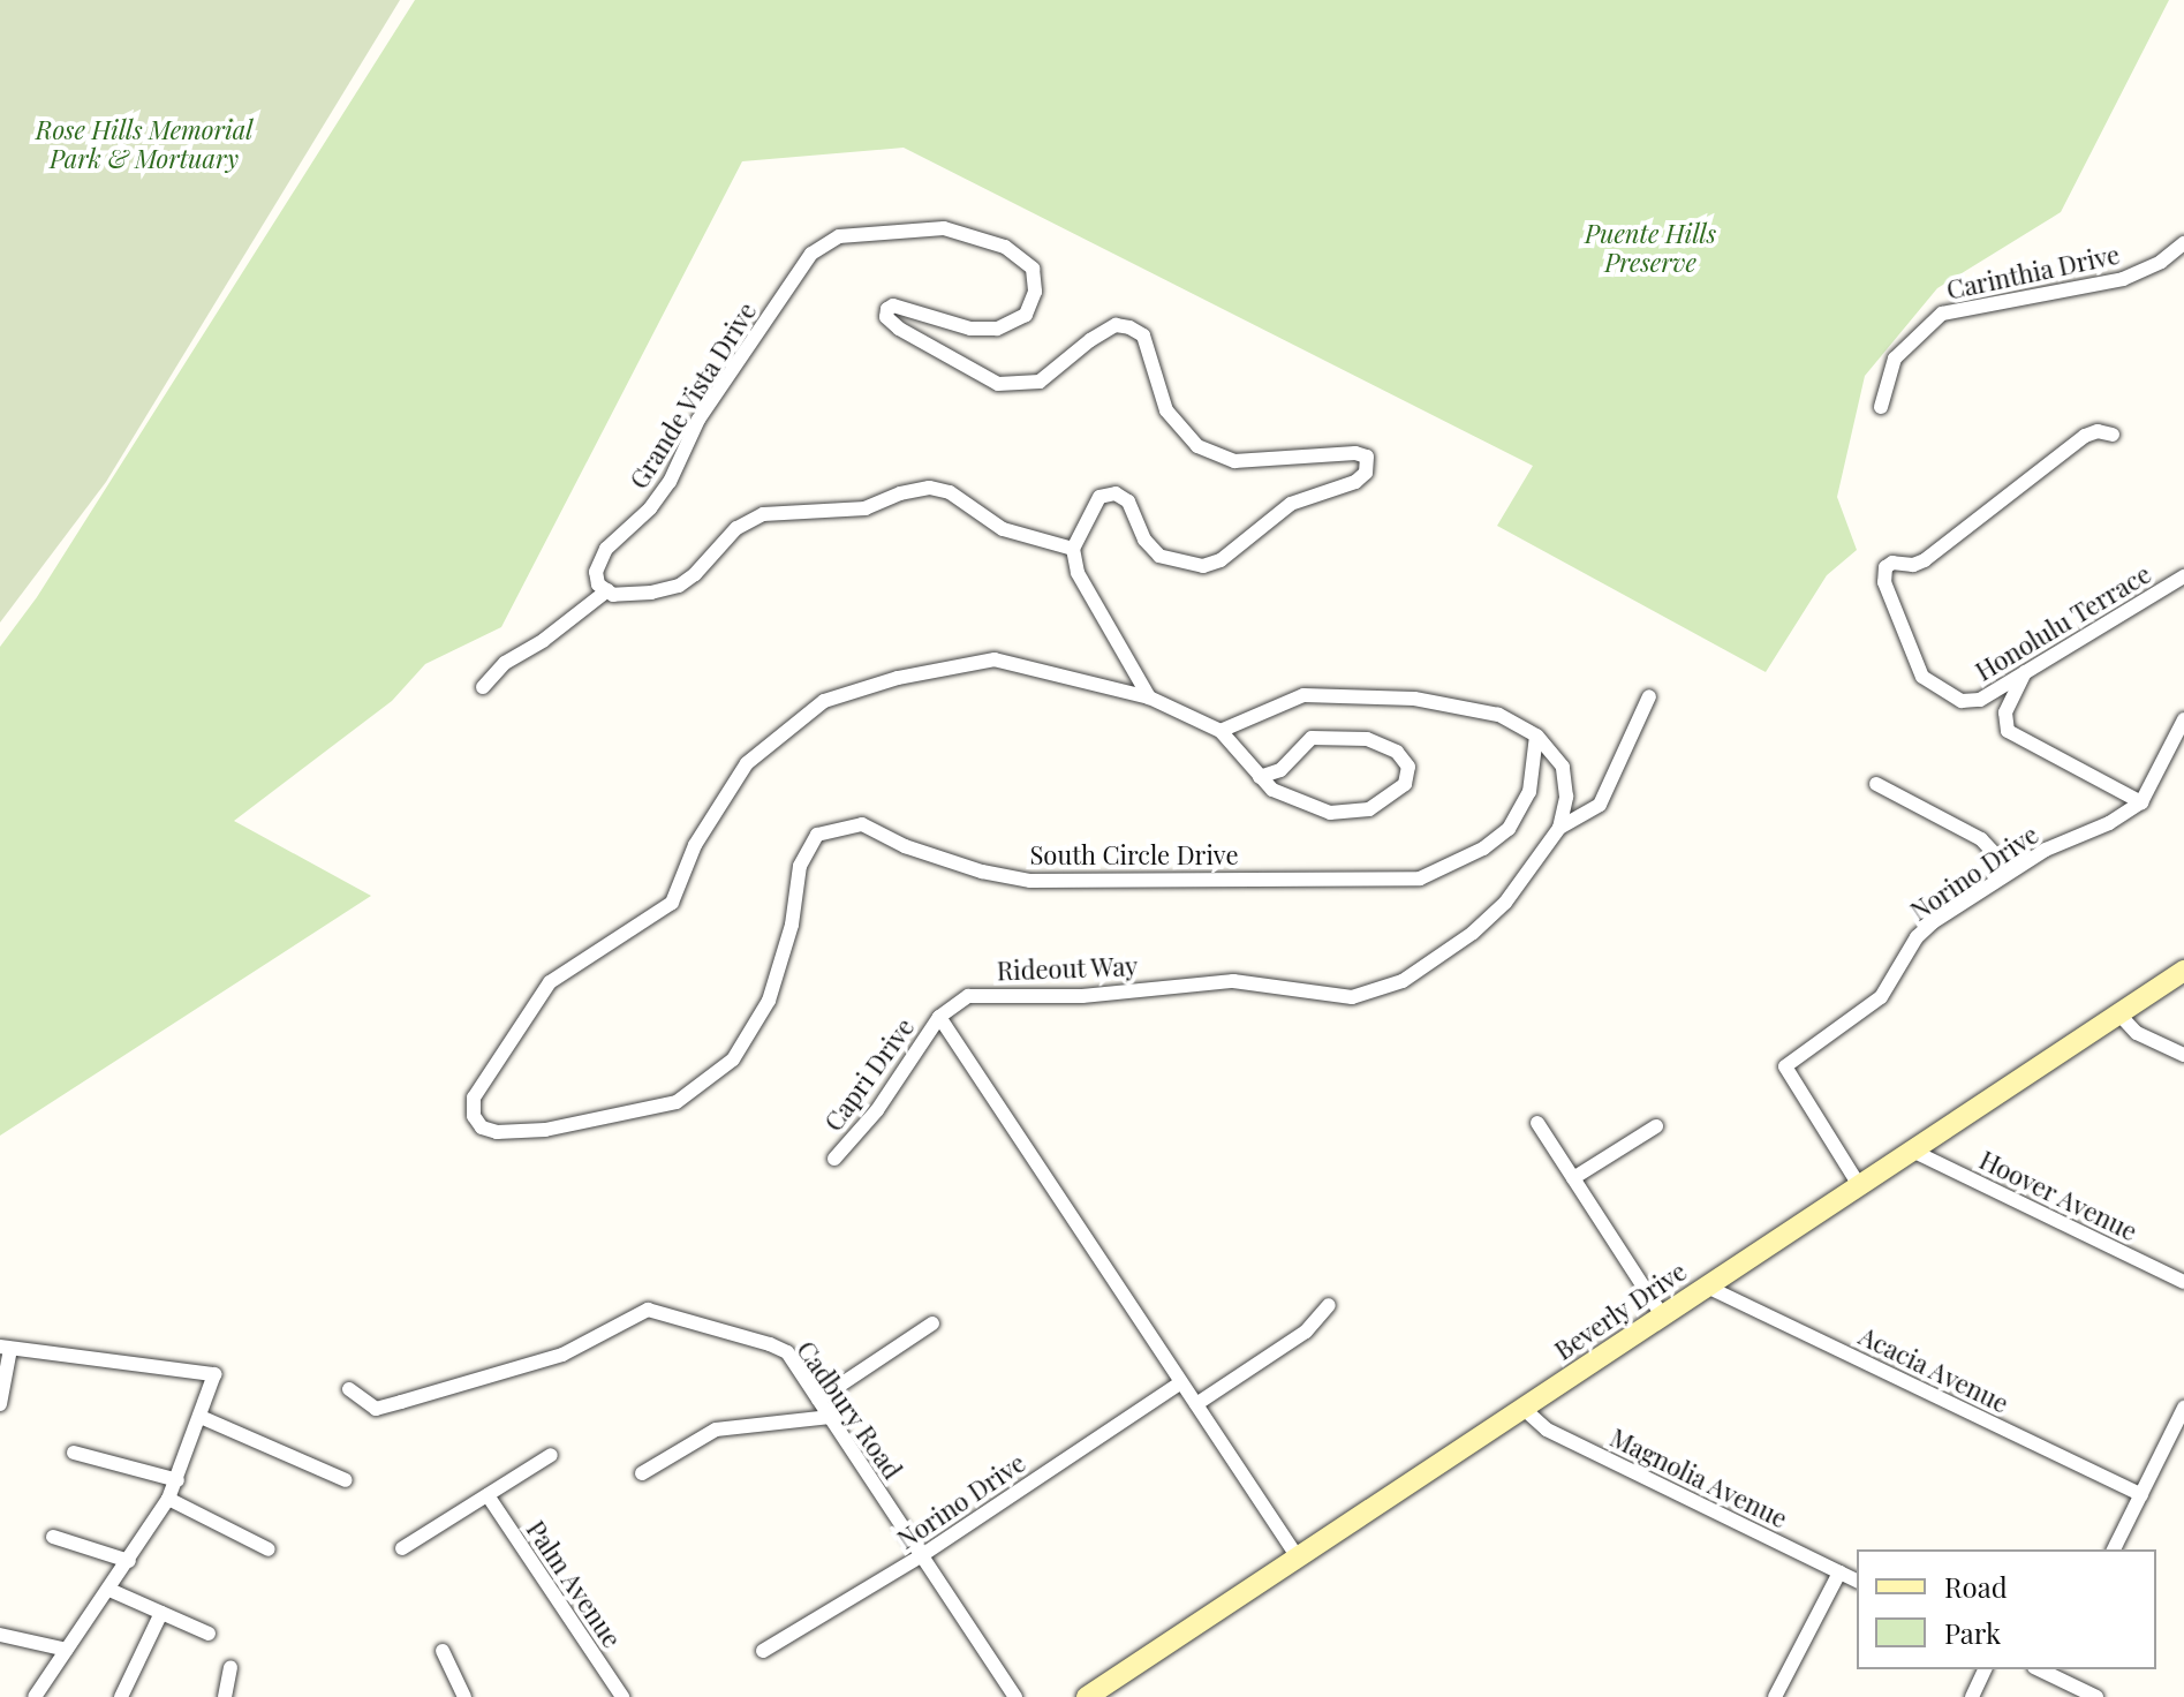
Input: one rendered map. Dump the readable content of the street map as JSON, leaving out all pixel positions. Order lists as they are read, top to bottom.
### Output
{
  "streets": {
    "street": [
      "Carinthia Drive",
      "Grande Vista Drive",
      "Honolulu Terrace",
      "South Circle Drive",
      "Norino Drive",
      "Rideout Way",
      "Capri Drive",
      "Hoover Avenue",
      "Beverly Drive",
      "Acacia Avenue",
      "Cadbury Road",
      "Magnolia Avenue",
      "Palm Avenue"
    ]
  },
  "crossings": [
    ["Norino Drive", "Beverly Drive"],
    ["Norino Drive", "Cadbury Road"],
    ["Rideout Way", "Capri Drive"],
    ["Hoover Avenue", "Beverly Drive"],
    ["Beverly Drive", "Acacia Avenue"],
    ["Beverly Drive", "Magnolia Avenue"]
  ],
  "parks": ["Rose Hills Memorial Park & Mortuary", "Puente Hills Preserve"],
  "legend": ["Road", "Park"]
}
